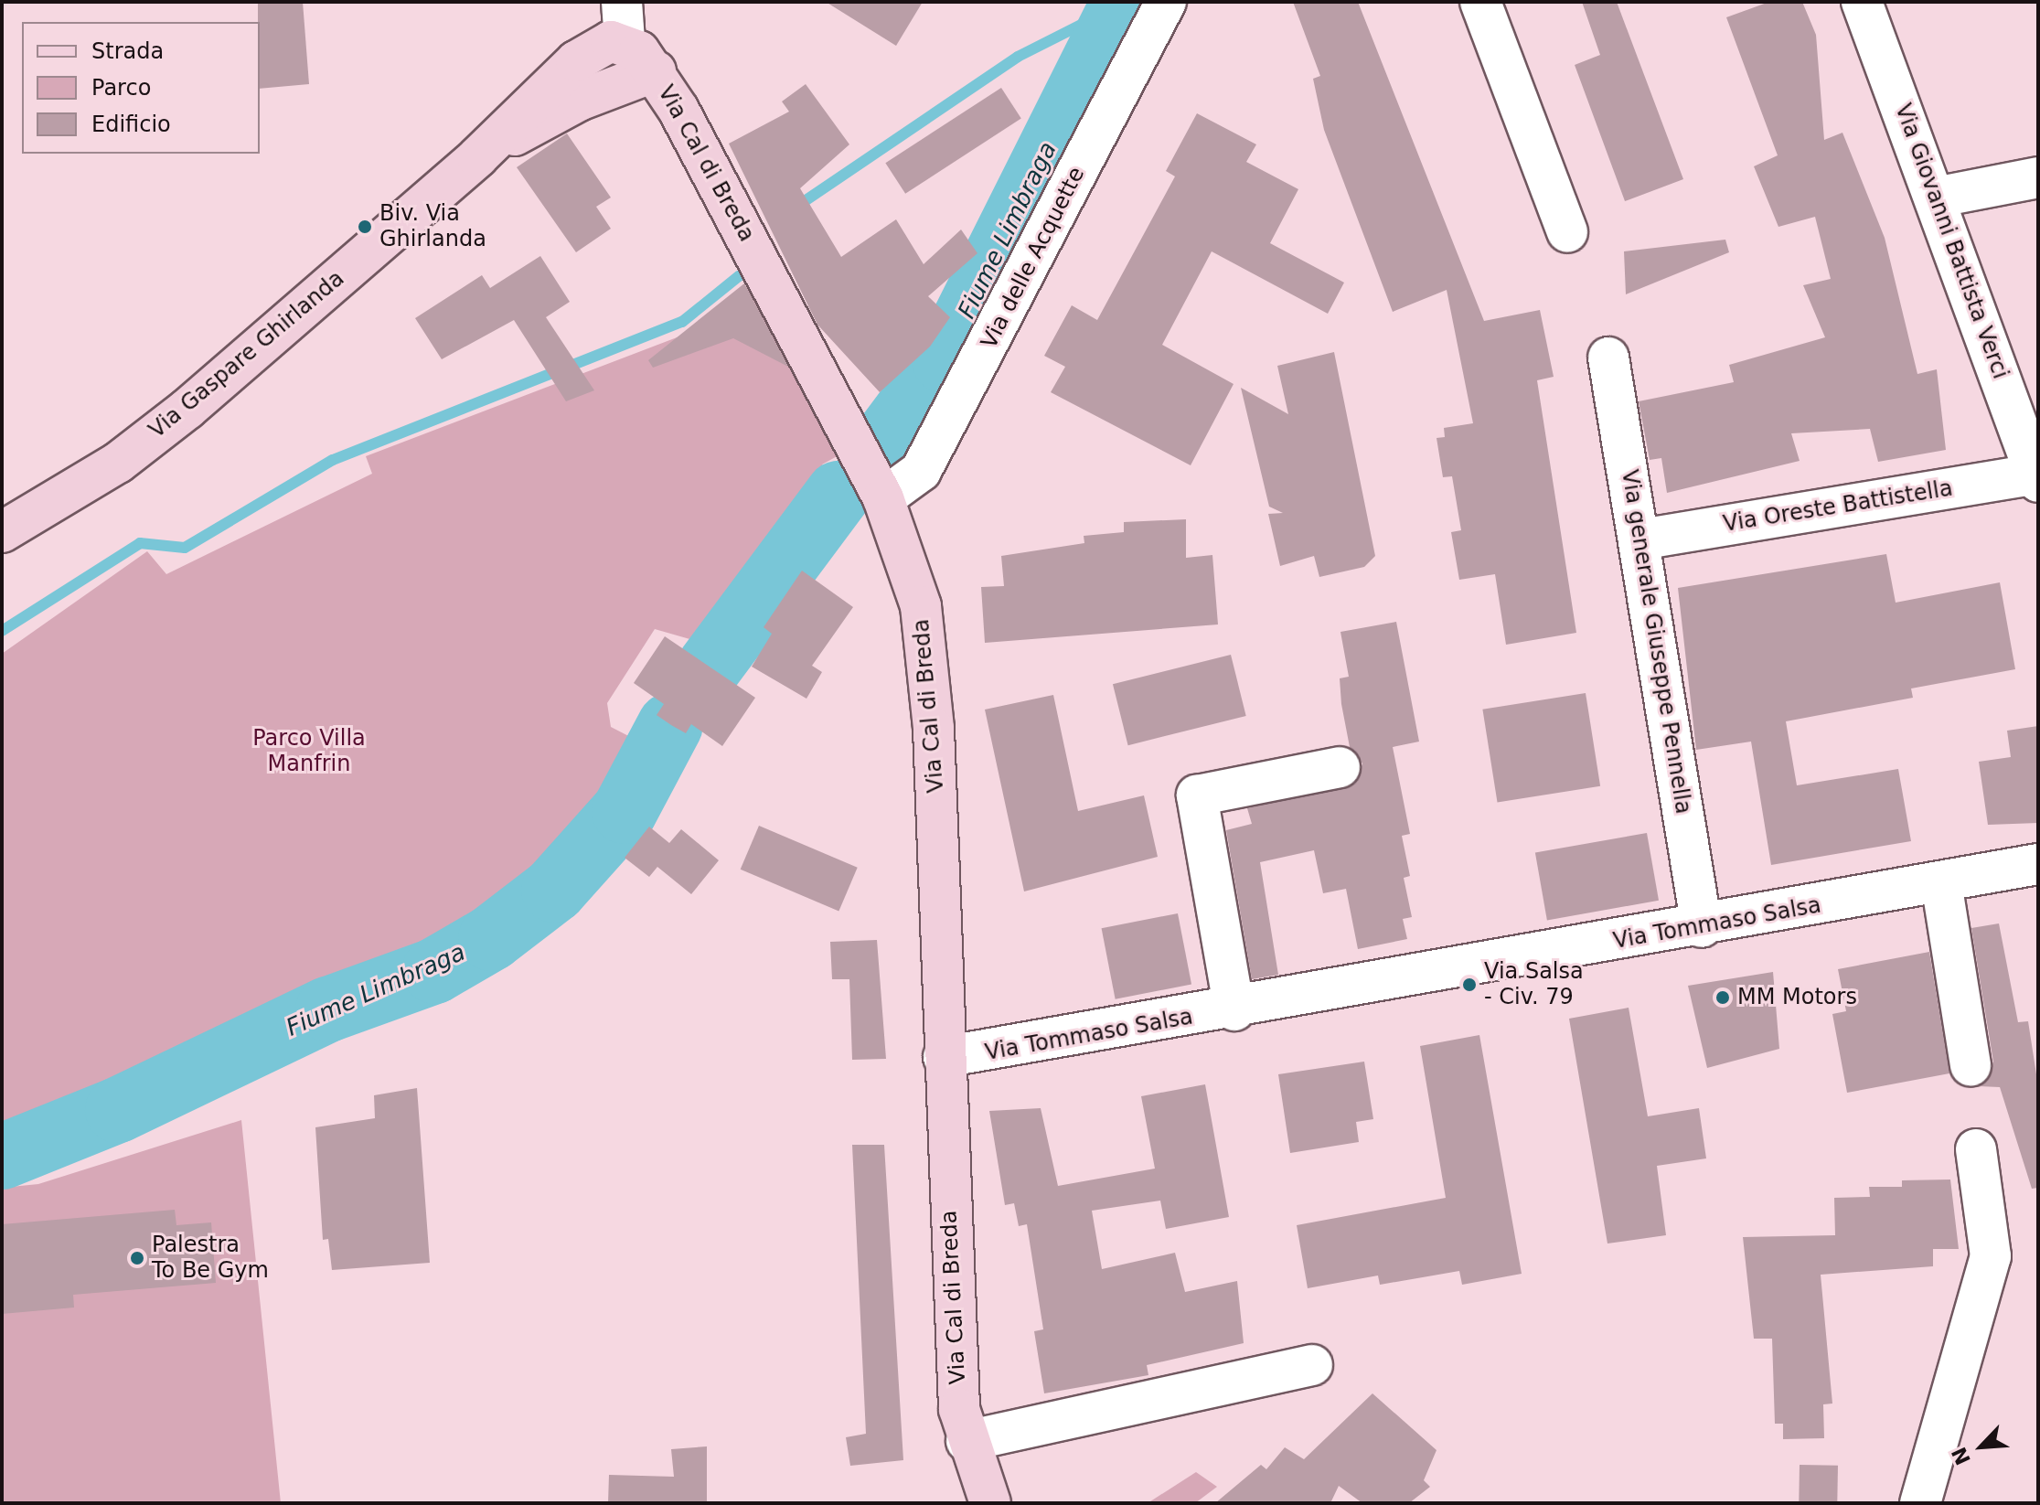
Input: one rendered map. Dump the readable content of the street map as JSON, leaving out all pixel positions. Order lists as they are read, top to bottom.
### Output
{
  "streets": {
    "street": [
      "Via Cal di Breda",
      "Via Giovanni Battista Verci",
      "Via delle Acquette",
      "Via Gaspare Ghirlanda",
      "Via Oreste Battistella",
      "Via generale Giuseppe Pennella",
      "Via Tommaso Salsa"
    ]
  },
  "crossings": [
    ["Via Cal di Breda", "Via delle Acquette"],
    ["Via Cal di Breda", "Via Tommaso Salsa"],
    ["Via Giovanni Battista Verci", "Via Oreste Battistella"],
    ["Via Oreste Battistella", "Via generale Giuseppe Pennella"],
    ["Via generale Giuseppe Pennella", "Via Tommaso Salsa"]
  ],
  "water": ["Fiume Limbraga"],
  "parks": ["Parco Villa Manfrin"],
  "places": [
    "Biv. Via Ghirlanda",
    "Via Salsa - Civ. 79",
    "MM Motors",
    "Palestra To Be Gym"
  ],
  "legend": ["Strada", "Parco", "Edificio"],
  "north": "bottom left"
}
